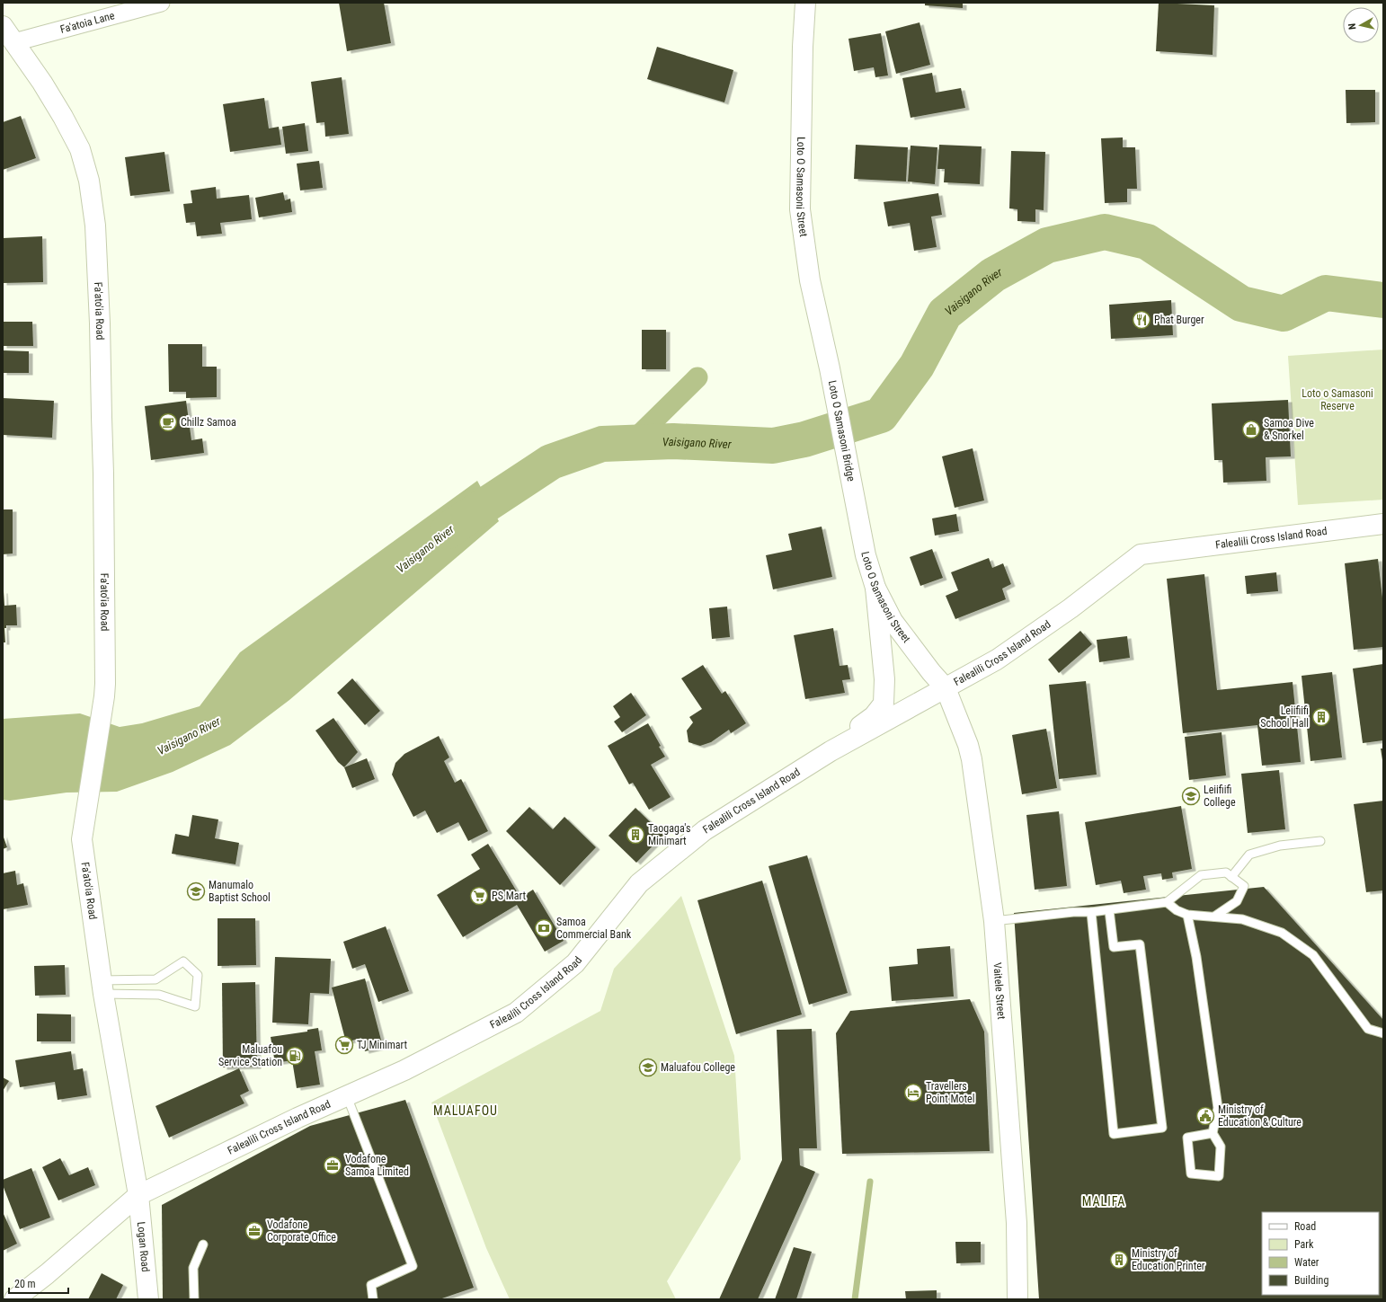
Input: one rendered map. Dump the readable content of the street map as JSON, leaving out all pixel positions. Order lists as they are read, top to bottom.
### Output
{
  "streets": {
    "main road": [
      "Loto O Samasoni Street",
      "Fa'ato'ia Road",
      "Loto O Samasoni Bridge",
      "Falealili Cross Island Road",
      "Vaitele Street",
      "Logan Road"
    ],
    "street": ["Fa'atoia Lane"]
  },
  "crossings": [
    ["Fa'atoia Lane", "Fa'ato'ia Road"],
    ["Loto O Samasoni Street", "Loto O Samasoni Bridge"],
    ["Loto O Samasoni Street", "Falealili Cross Island Road"],
    ["Loto O Samasoni Street", "Vaitele Street"],
    ["Fa'ato'ia Road", "Falealili Cross Island Road"],
    ["Fa'ato'ia Road", "Logan Road"],
    ["Falealili Cross Island Road", "Vaitele Street"],
    ["Falealili Cross Island Road", "Logan Road"]
  ],
  "districts": ["MALUAFOU", "MALIFA"],
  "water": ["Vaisigano River"],
  "parks": ["Loto o Samasoni Reserve"],
  "places": {
    "restaurant": ["Phat Burger"],
    "cafe": ["Chillz Samoa"],
    "shop": ["Samoa Dive & Snorkel"],
    "building": ["Leiifiifi School Hall", "Taogaga's Minimart", "Ministry of Education Printer"],
    "school or university": ["Leiifiifi College", "Manumalo Baptist School", "Maluafou College"],
    "supermarket": ["PS Mart", "TJ Minimart"],
    "bank": ["Samoa Commercial Bank"],
    "fuel station": ["Maluafou Service Station"],
    "hotel": ["Travellers Point Motel"],
    "public building": ["Ministry of Education & Culture"],
    "office": ["Vodafone Samoa Limited", "Vodafone Corporate Office"]
  },
  "legend": [
    "Road",
    "Park",
    "Water",
    "Building"
  ],
  "scale_bar": "20 m",
  "north": "left"
}
